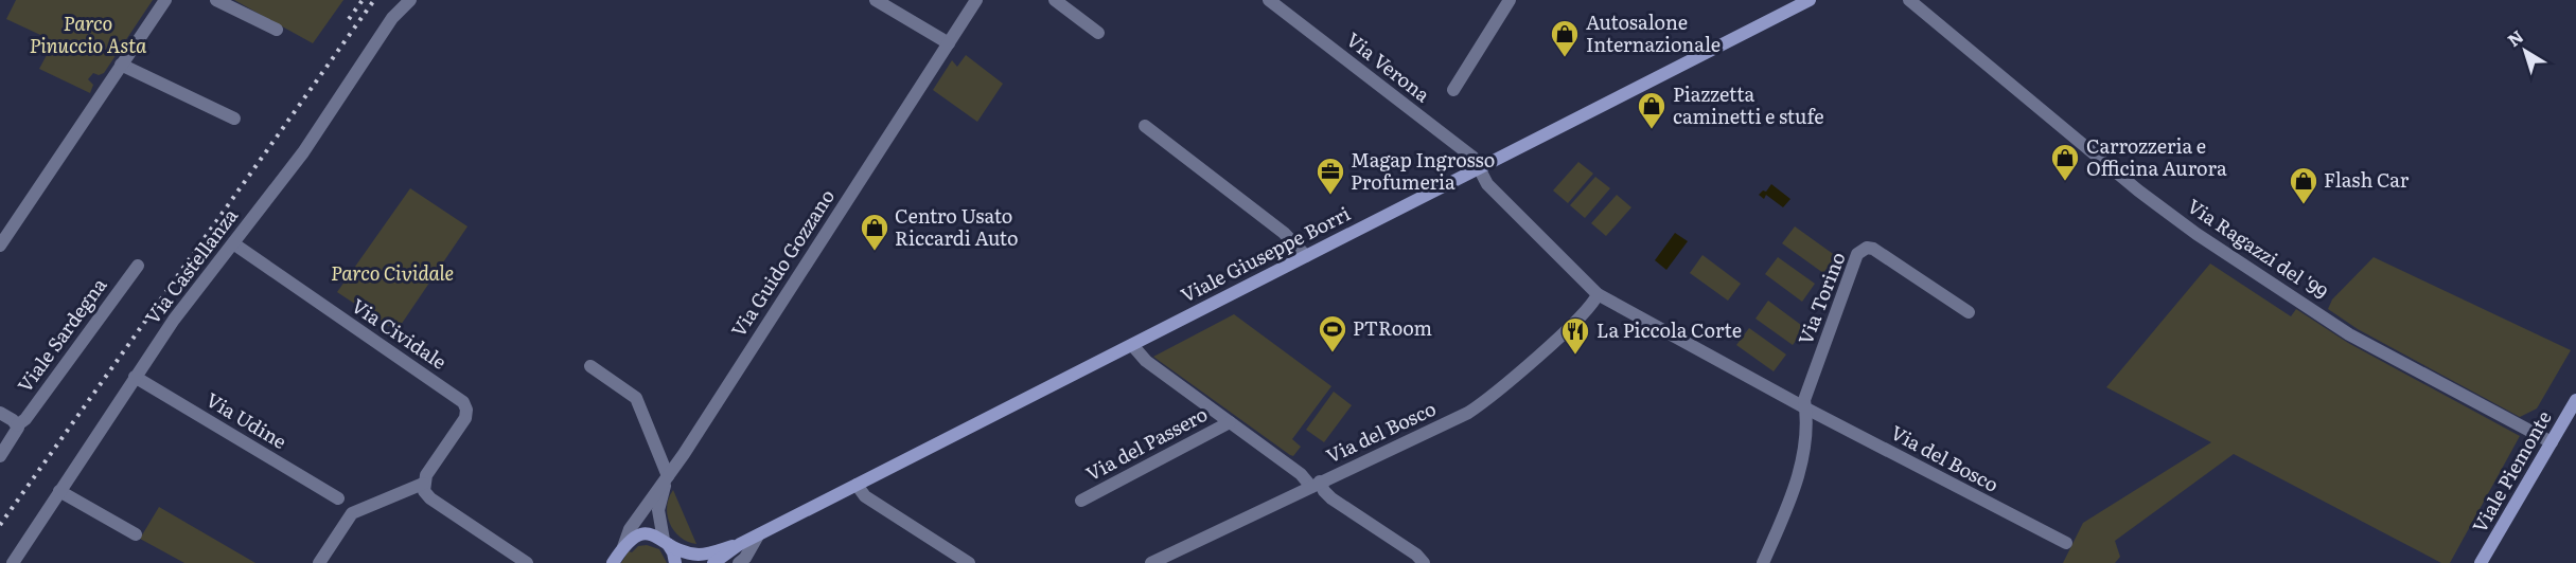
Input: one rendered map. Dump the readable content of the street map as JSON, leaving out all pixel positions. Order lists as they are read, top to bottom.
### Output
{
  "streets": {
    "main road": ["Viale Giuseppe Borri", "Viale Piemonte"],
    "street": [
      "Via Verona",
      "Via Ragazzi del '99",
      "Via Guido Gozzano",
      "Via Castellanza",
      "Via Torino",
      "Via Cividale",
      "Viale Sardegna",
      "Via Udine",
      "Via del Bosco",
      "Via del Passero"
    ]
  },
  "crossings": [
    ["Via Verona", "Viale Giuseppe Borri"],
    ["Via Verona", "Via del Bosco"],
    ["Via Ragazzi del '99", "Viale Piemonte"],
    ["Viale Giuseppe Borri", "Via del Bosco"],
    ["Viale Giuseppe Borri", "Via del Passero"],
    ["Via Castellanza", "Via Cividale"],
    ["Via Castellanza", "Via Udine"],
    ["Via Torino", "Via del Bosco"],
    ["Via del Bosco", "Via del Passero"]
  ],
  "parks": ["Parco Pinuccio Asta", "Parco Cividale"],
  "places": {
    "shop": [
      "Autosalone Internazionale",
      "Piazzetta caminetti e stufe",
      "Carrozzeria e Officina Aurora",
      "Flash Car",
      "Centro Usato Riccardi Auto"
    ],
    "office": ["Magap Ingrosso Profumeria"],
    "sports": ["PTRoom"],
    "restaurant": ["La Piccola Corte"]
  },
  "north": "top left"
}
